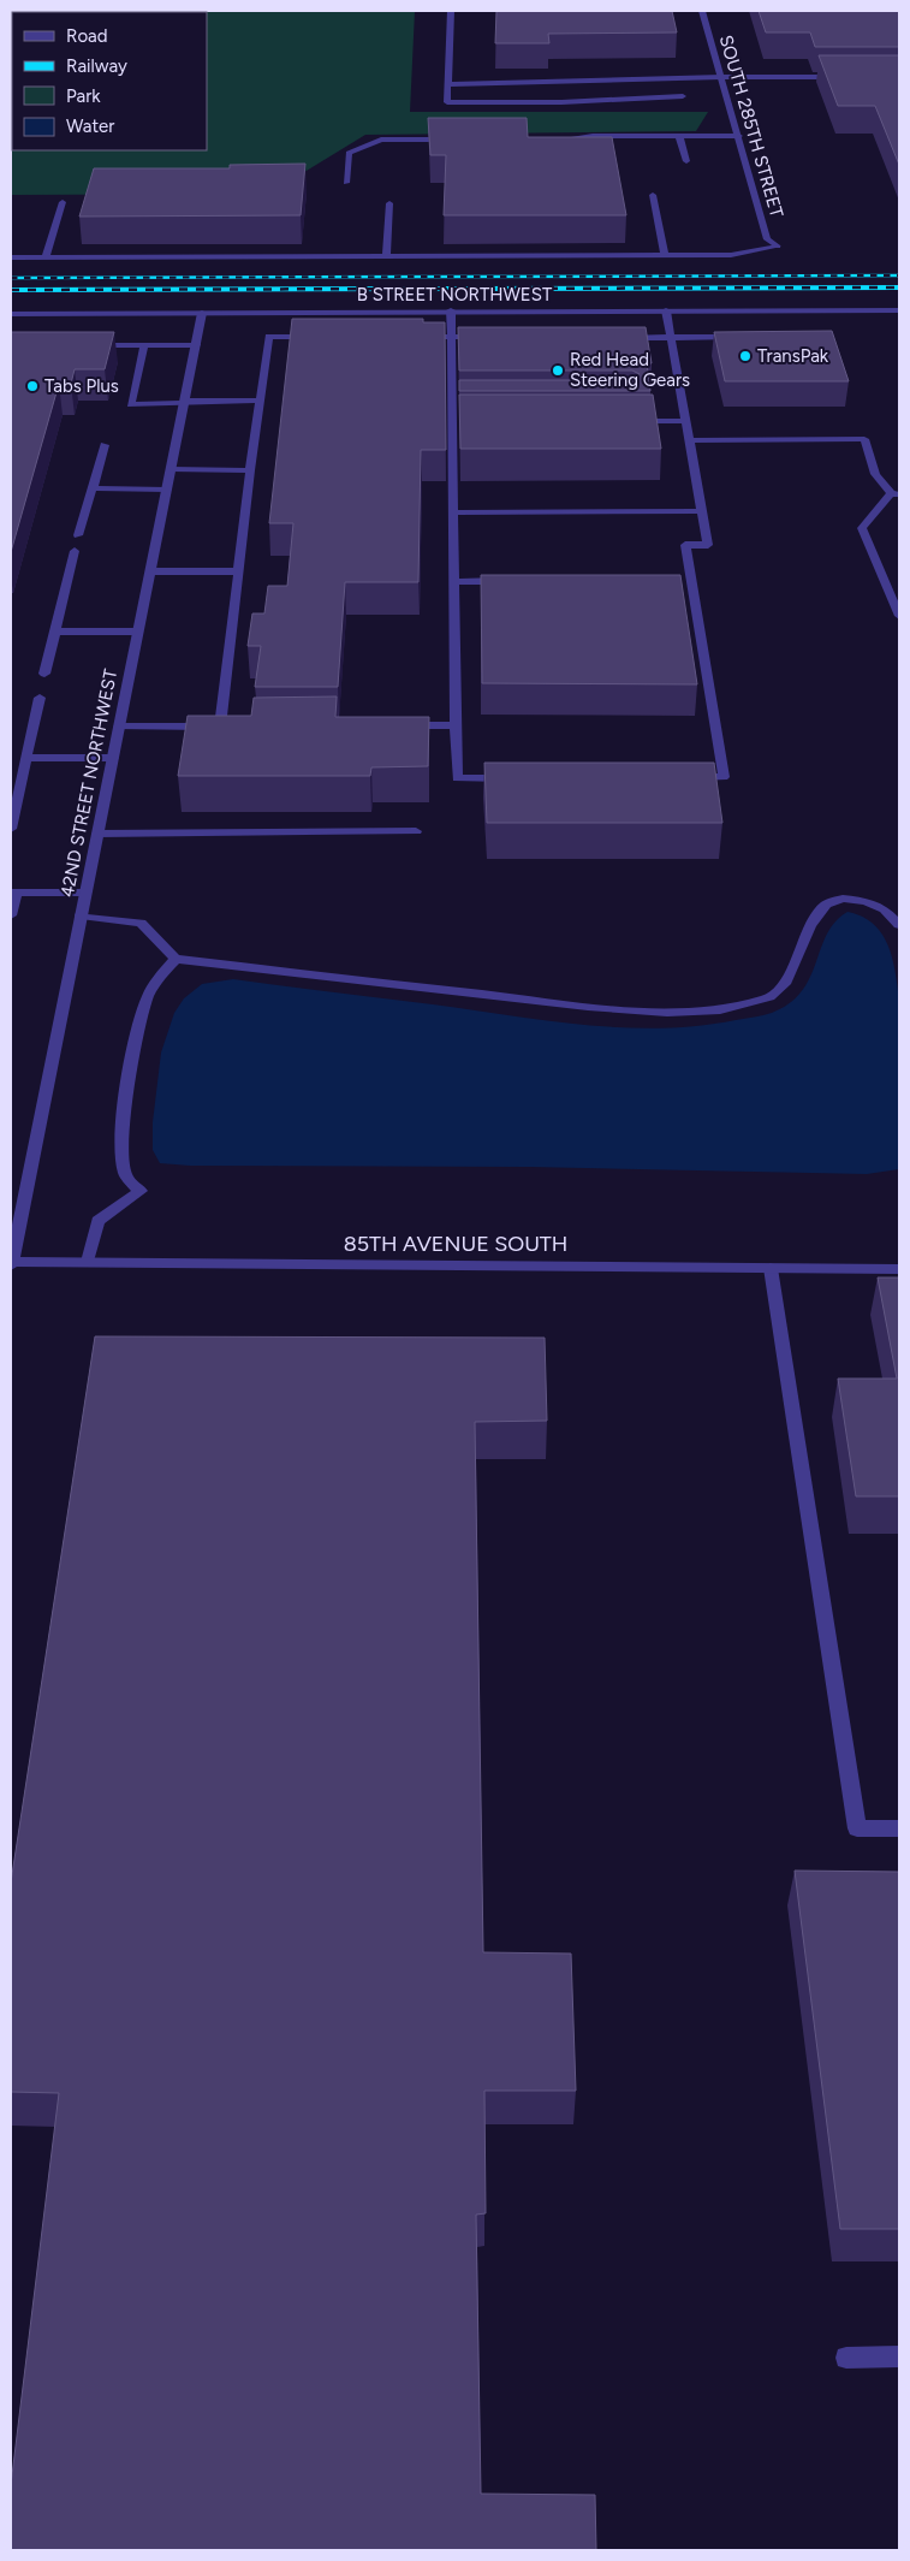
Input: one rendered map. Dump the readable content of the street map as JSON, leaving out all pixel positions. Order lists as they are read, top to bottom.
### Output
{
  "streets": {
    "street": [
      "SOUTH 285TH STREET",
      "B STREET NORTHWEST",
      "42ND STREET NORTHWEST",
      "85TH AVENUE SOUTH"
    ]
  },
  "crossings": [
    ["B STREET NORTHWEST", "42ND STREET NORTHWEST"],
    ["42ND STREET NORTHWEST", "85TH AVENUE SOUTH"]
  ],
  "places": ["TransPak", "Red Head Steering Gears", "Tabs Plus"],
  "legend": [
    "Road",
    "Railway",
    "Park",
    "Water"
  ]
}
